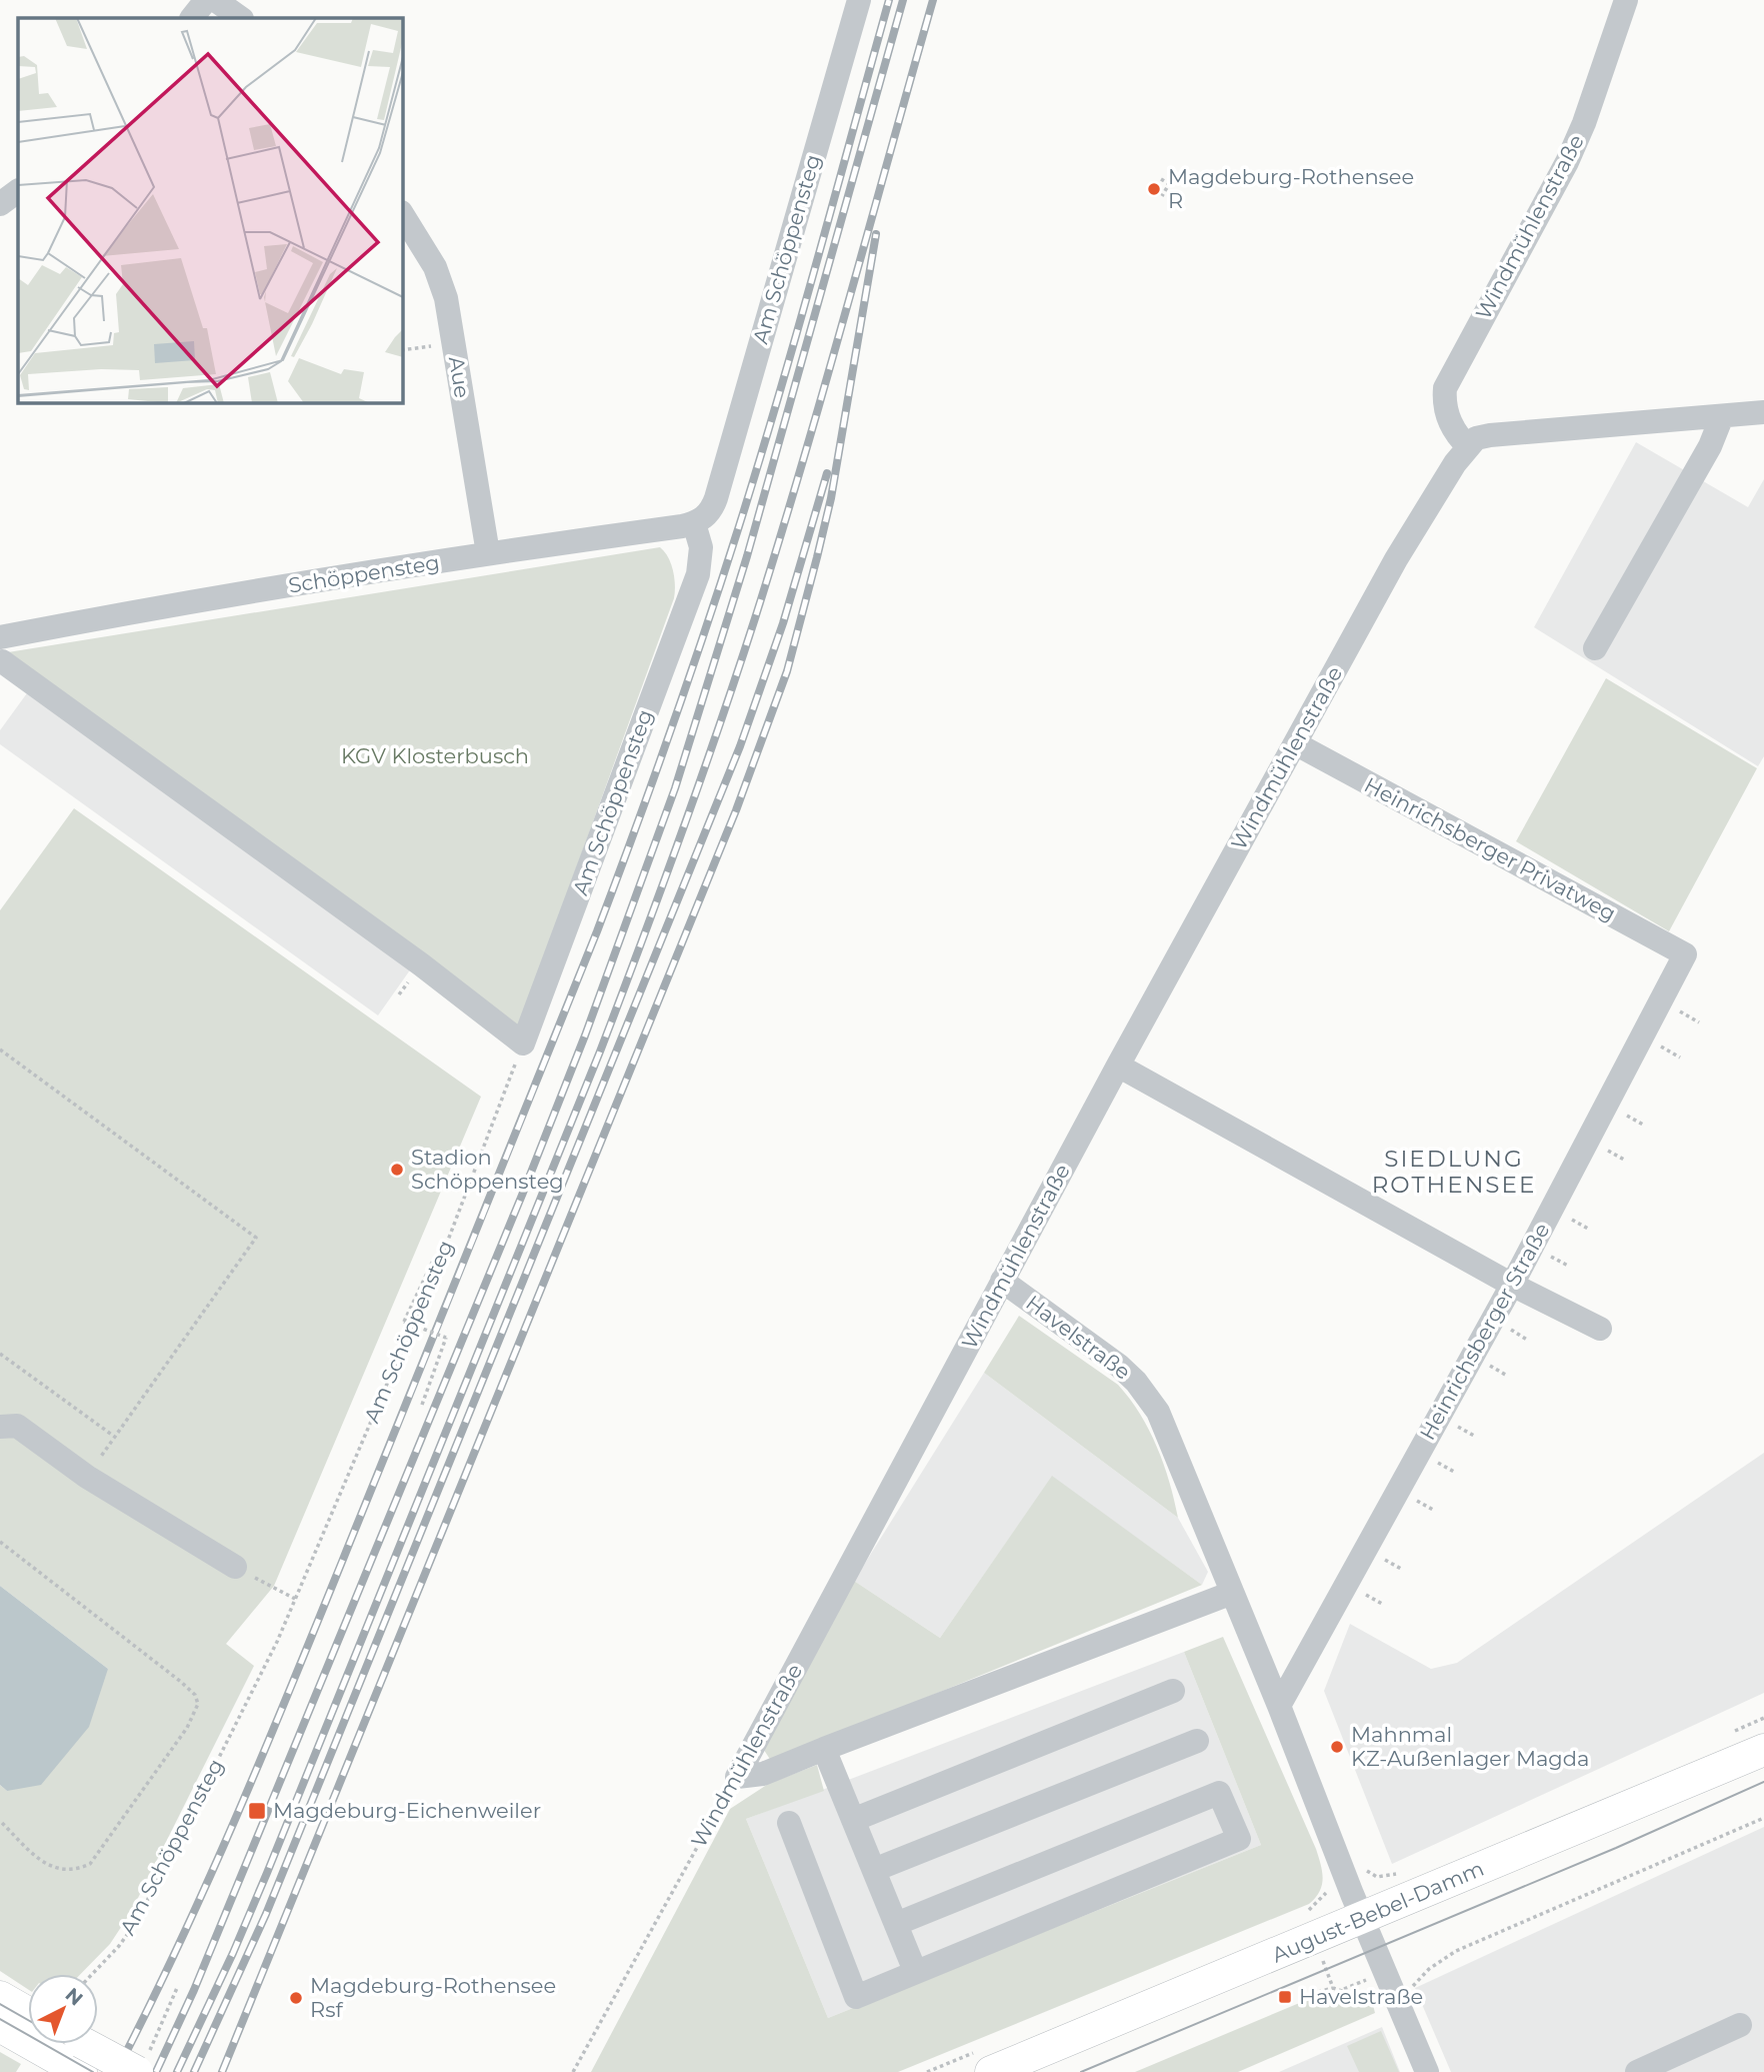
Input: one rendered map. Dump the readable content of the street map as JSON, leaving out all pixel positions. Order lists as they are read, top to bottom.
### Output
{
  "streets": {
    "main road": ["August-Bebel-Damm"],
    "street": [
      "Windmühlenstraße",
      "Am Schöppensteg",
      "Aue",
      "Schöppensteg",
      "Heinrichsberger Privatweg",
      "Heinrichsberger Straße",
      "Havelstraße"
    ]
  },
  "crossings": [
    ["Windmühlenstraße", "Heinrichsberger Privatweg"],
    ["Windmühlenstraße", "Havelstraße"],
    ["Am Schöppensteg", "Schöppensteg"],
    ["Aue", "Schöppensteg"],
    ["Heinrichsberger Privatweg", "Heinrichsberger Straße"],
    ["Heinrichsberger Straße", "Havelstraße"],
    ["Havelstraße", "August-Bebel-Damm"]
  ],
  "districts": ["SIEDLUNG ROTHENSEE"],
  "parks": ["KGV Klosterbusch"],
  "places": {
    "other": [
      "Magdeburg-Rothensee R",
      "Stadion Schöppensteg",
      "Mahnmal KZ-Außenlager Magda",
      "Magdeburg-Rothensee Rsf"
    ],
    "transit": ["Magdeburg-Eichenweiler", "Havelstraße"]
  },
  "north": "top right"
}
